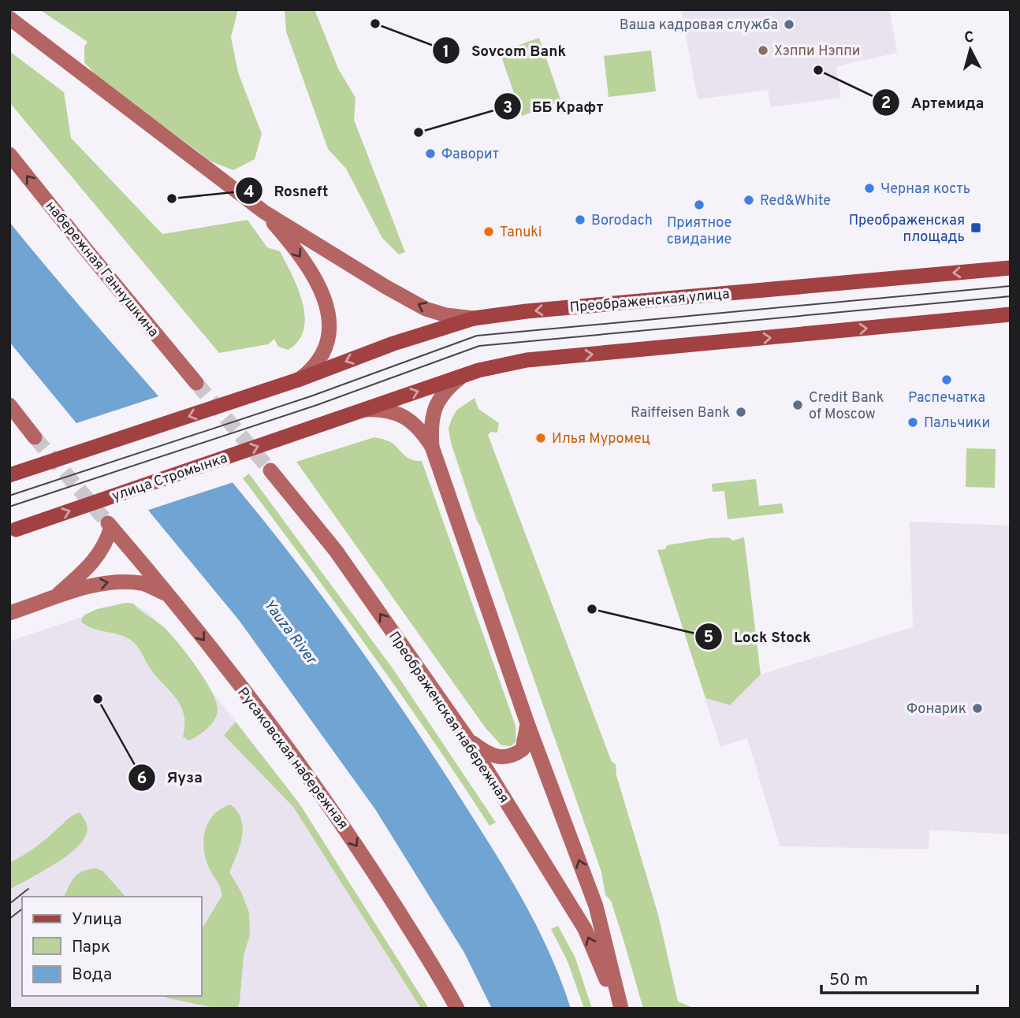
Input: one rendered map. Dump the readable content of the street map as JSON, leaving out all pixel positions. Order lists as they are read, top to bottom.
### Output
{
  "streets": {
    "main road": [
      "набережная Ганнушкина",
      "Преображенская улица",
      "улица Стромынка",
      "Преображенская набережная",
      "Русаковская набережная"
    ]
  },
  "one_way": ["Русаковская набережная"],
  "water": ["Yauza River"],
  "places": {
    "other": [
      "Sovcom Bank",
      "Ваша кадровая служба",
      "Хэппи Нэппи",
      "Артемида",
      "ББ Крафт",
      "Фаворит",
      "Черная кость",
      "Rosneft",
      "Red&White",
      "Приятное свидание",
      "Borodach",
      "Tanuki",
      "Распечатка",
      "Credit Bank of Moscow",
      "Raiffeisen Bank",
      "Пальчики",
      "Илья Муромец",
      "Lock Stock",
      "Яуза",
      "Фонарик"
    ],
    "transit": ["Преображенская площадь"]
  },
  "legend": ["Улица", "Парк", "Вода"],
  "scale_bar": "50 m",
  "north": "top"
}
